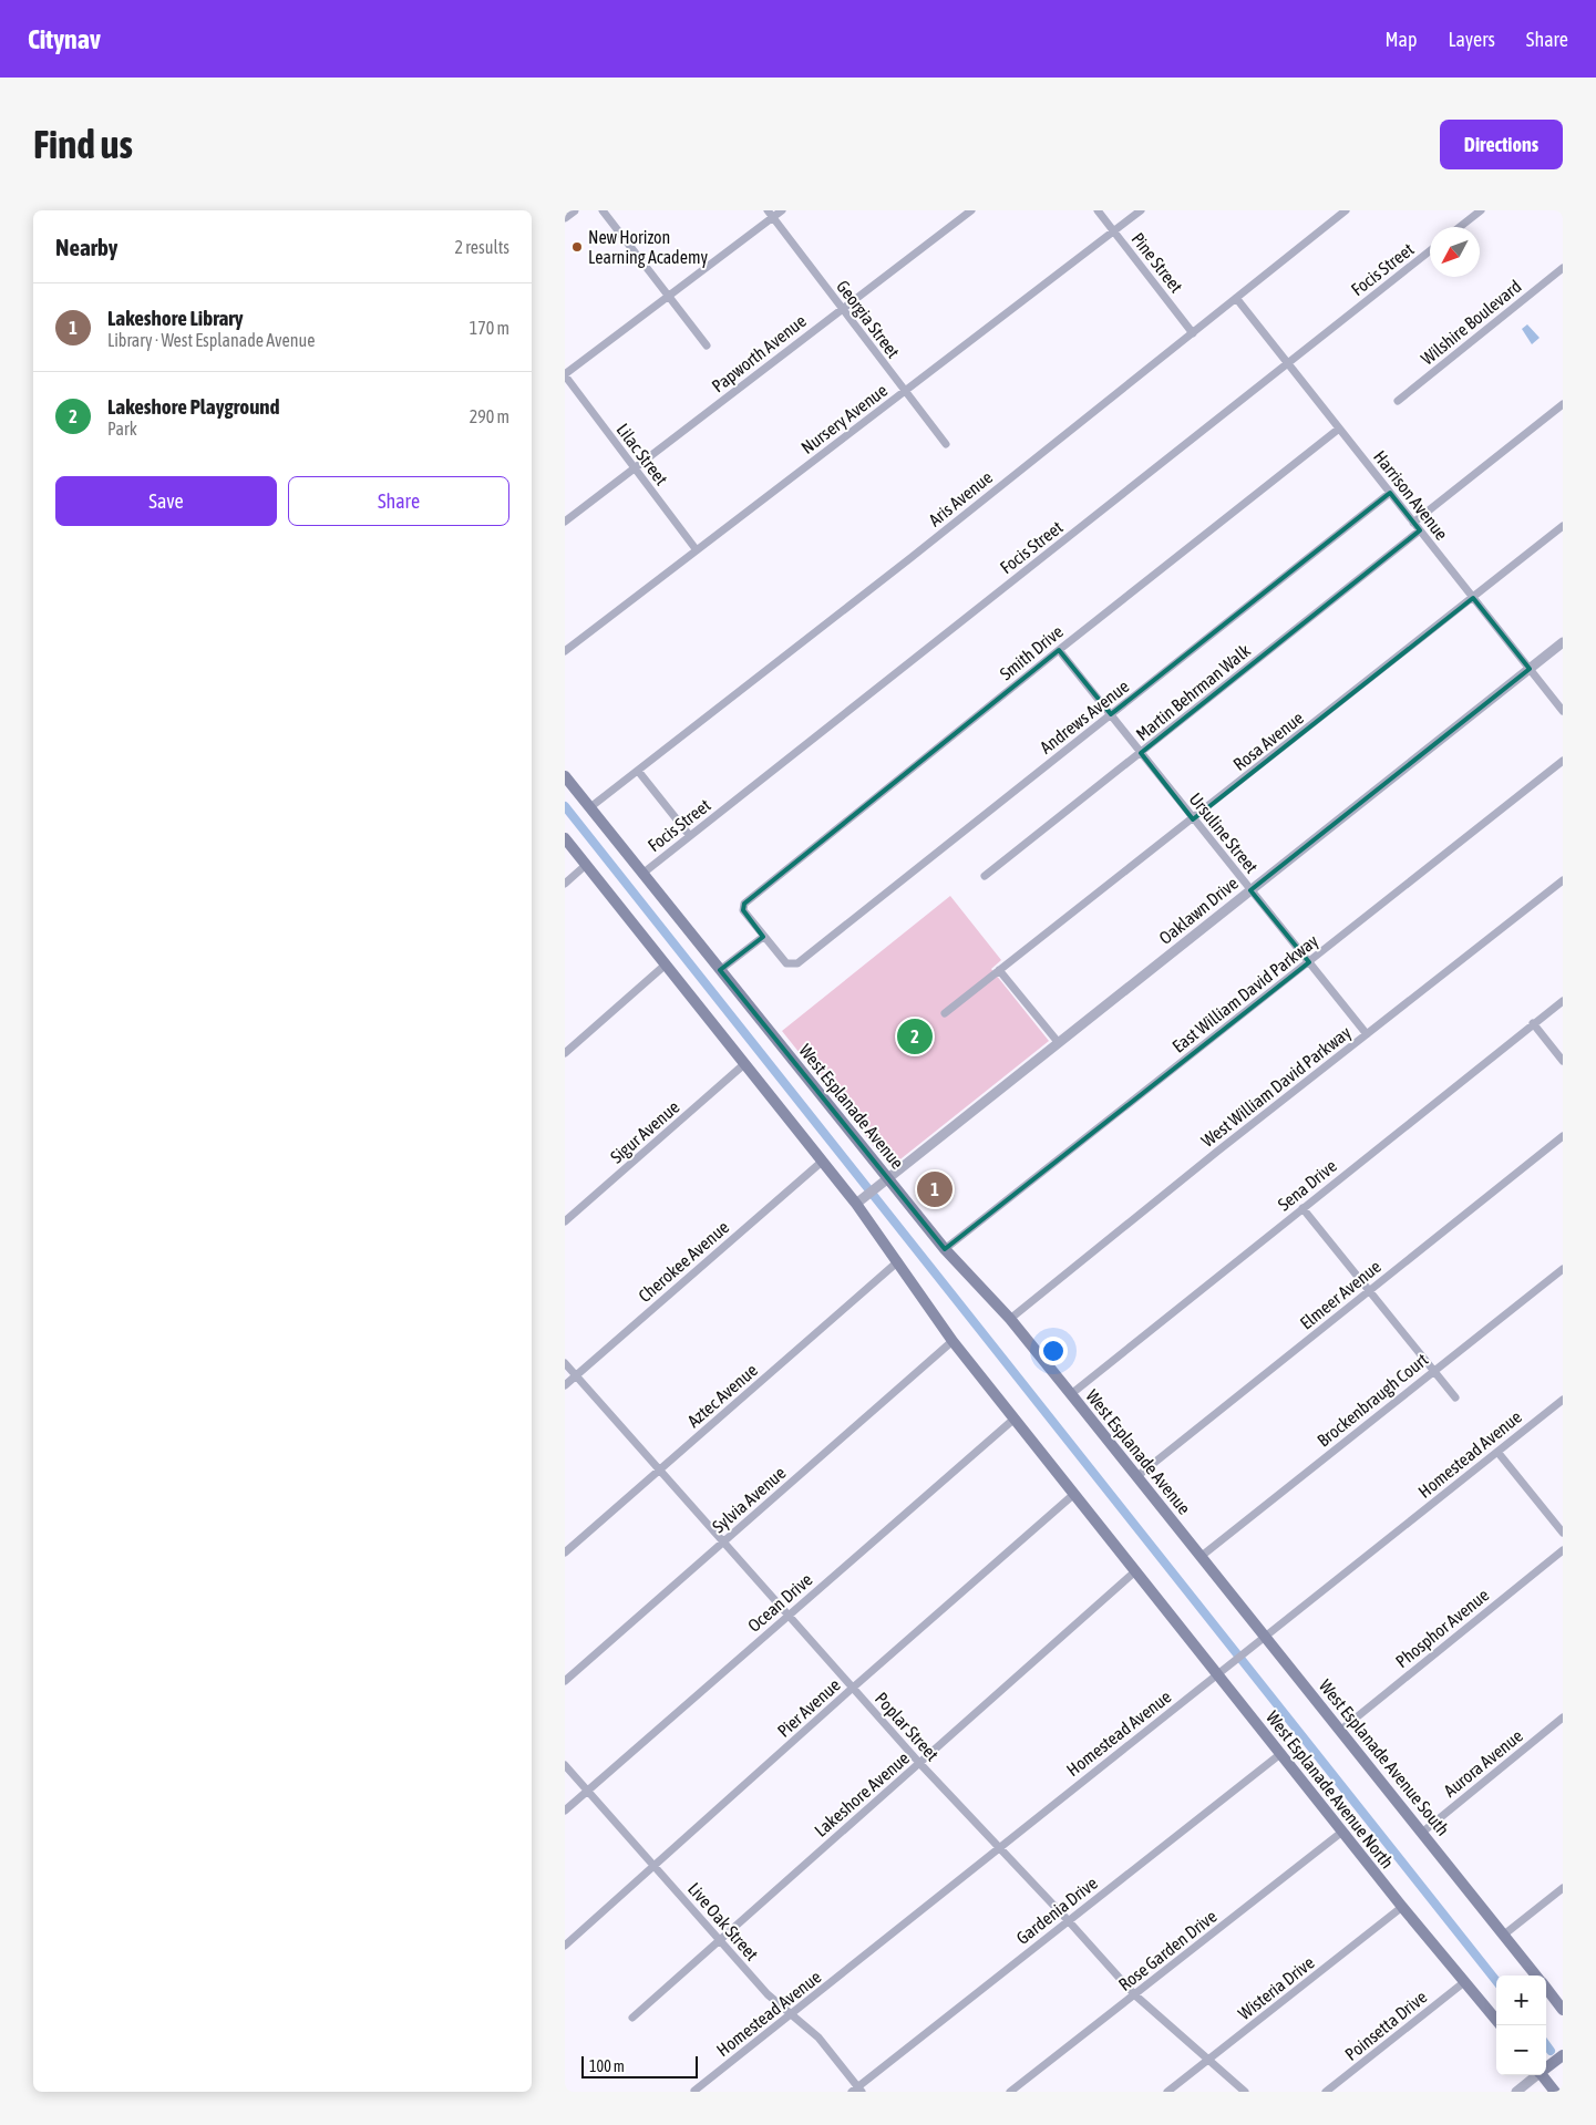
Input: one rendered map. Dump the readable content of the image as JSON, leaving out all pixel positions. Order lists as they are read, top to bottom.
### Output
{
  "streets": {
    "main road": ["West Esplanade Avenue", "West Esplanade Avenue South", "West Esplanade Avenue North"],
    "street": [
      "Pine Street",
      "Focis Street",
      "Georgia Street",
      "Wilshire Boulevard",
      "Papworth Avenue",
      "Nursery Avenue",
      "Lilac Street",
      "Harrison Avenue",
      "Aris Avenue",
      "Smith Drive",
      "Martin Behrman Walk",
      "Andrews Avenue",
      "Rosa Avenue",
      "Ursuline Street",
      "Oaklawn Drive",
      "East William David Parkway",
      "West William David Parkway",
      "Sigur Avenue",
      "Sena Drive",
      "Cherokee Avenue",
      "Elmeer Avenue",
      "Aztec Avenue",
      "Brockenbraugh Court",
      "Homestead Avenue",
      "Sylvia Avenue",
      "Ocean Drive",
      "Phosphor Avenue",
      "Pier Avenue",
      "Poplar Street",
      "Aurora Avenue",
      "Lakeshore Avenue",
      "Gardenia Drive",
      "Live Oak Street",
      "Rose Garden Drive",
      "Wisteria Drive",
      "Poinsetta Drive"
    ]
  },
  "crossings": [
    ["Pine Street", "Nursery Avenue"],
    ["Pine Street", "Aris Avenue"],
    ["Focis Street", "Harrison Avenue"],
    ["Focis Street", "West Esplanade Avenue"],
    ["Georgia Street", "Papworth Avenue"],
    ["Georgia Street", "Nursery Avenue"],
    ["Papworth Avenue", "Lilac Street"],
    ["Nursery Avenue", "Lilac Street"],
    ["Harrison Avenue", "Aris Avenue"],
    ["Harrison Avenue", "Smith Drive"],
    ["Harrison Avenue", "Martin Behrman Walk"],
    ["Harrison Avenue", "Andrews Avenue"],
    ["Harrison Avenue", "Rosa Avenue"],
    ["Harrison Avenue", "Oaklawn Drive"],
    ["Aris Avenue", "West Esplanade Avenue"],
    ["Smith Drive", "Andrews Avenue"],
    ["Smith Drive", "Ursuline Street"],
    ["Martin Behrman Walk", "Ursuline Street"],
    ["Andrews Avenue", "Ursuline Street"],
    ["Rosa Avenue", "Ursuline Street"],
    ["Ursuline Street", "Oaklawn Drive"],
    ["Ursuline Street", "East William David Parkway"],
    ["Ursuline Street", "West William David Parkway"],
    ["Oaklawn Drive", "West Esplanade Avenue"],
    ["East William David Parkway", "West Esplanade Avenue"],
    ["West William David Parkway", "West Esplanade Avenue"],
    ["West Esplanade Avenue", "Sena Drive"],
    ["West Esplanade Avenue", "Elmeer Avenue"],
    ["West Esplanade Avenue", "Brockenbraugh Court"],
    ["West Esplanade Avenue", "West Esplanade Avenue South"],
    ["Cherokee Avenue", "Poplar Street"],
    ["Aztec Avenue", "Poplar Street"],
    ["Brockenbraugh Court", "West Esplanade Avenue South"],
    ["Homestead Avenue", "Poplar Street"],
    ["Homestead Avenue", "West Esplanade Avenue South"],
    ["Homestead Avenue", "West Esplanade Avenue North"],
    ["Homestead Avenue", "Live Oak Street"],
    ["Sylvia Avenue", "Poplar Street"],
    ["Ocean Drive", "Poplar Street"],
    ["Ocean Drive", "Live Oak Street"],
    ["Phosphor Avenue", "West Esplanade Avenue South"],
    ["Pier Avenue", "Poplar Street"],
    ["Pier Avenue", "Live Oak Street"],
    ["Poplar Street", "Lakeshore Avenue"],
    ["Poplar Street", "Gardenia Drive"],
    ["Poplar Street", "Rose Garden Drive"],
    ["Poplar Street", "Wisteria Drive"],
    ["West Esplanade Avenue South", "Aurora Avenue"],
    ["West Esplanade Avenue North", "Lakeshore Avenue"],
    ["West Esplanade Avenue North", "Gardenia Drive"],
    ["West Esplanade Avenue North", "Rose Garden Drive"],
    ["West Esplanade Avenue North", "Wisteria Drive"],
    ["West Esplanade Avenue North", "Poinsetta Drive"],
    ["Lakeshore Avenue", "Live Oak Street"],
    ["Gardenia Drive", "Live Oak Street"]
  ],
  "places": ["New Horizon Learning Academy"],
  "scale_bar": "100 m",
  "north": "bottom left",
  "page": {
    "header": "Citynav",
    "nav": ["Map", "Layers", "Share"],
    "buttons": [
      "Directions",
      ["Save", "Share"]
    ],
    "title": "Find us",
    "heading": ["Nearby", "2 results"],
    "list": [
      {
        "mark": "1",
        "name": "Lakeshore Library",
        "note": "Library · West Esplanade Avenue",
        "value": "170 m"
      },
      {
        "mark": "2",
        "name": "Lakeshore Playground",
        "note": "Park",
        "value": "290 m"
      }
    ],
    "pins": ["2", "1"],
    "map_buttons": ["+", "−"],
    "scale": "100 m"
  }
}
